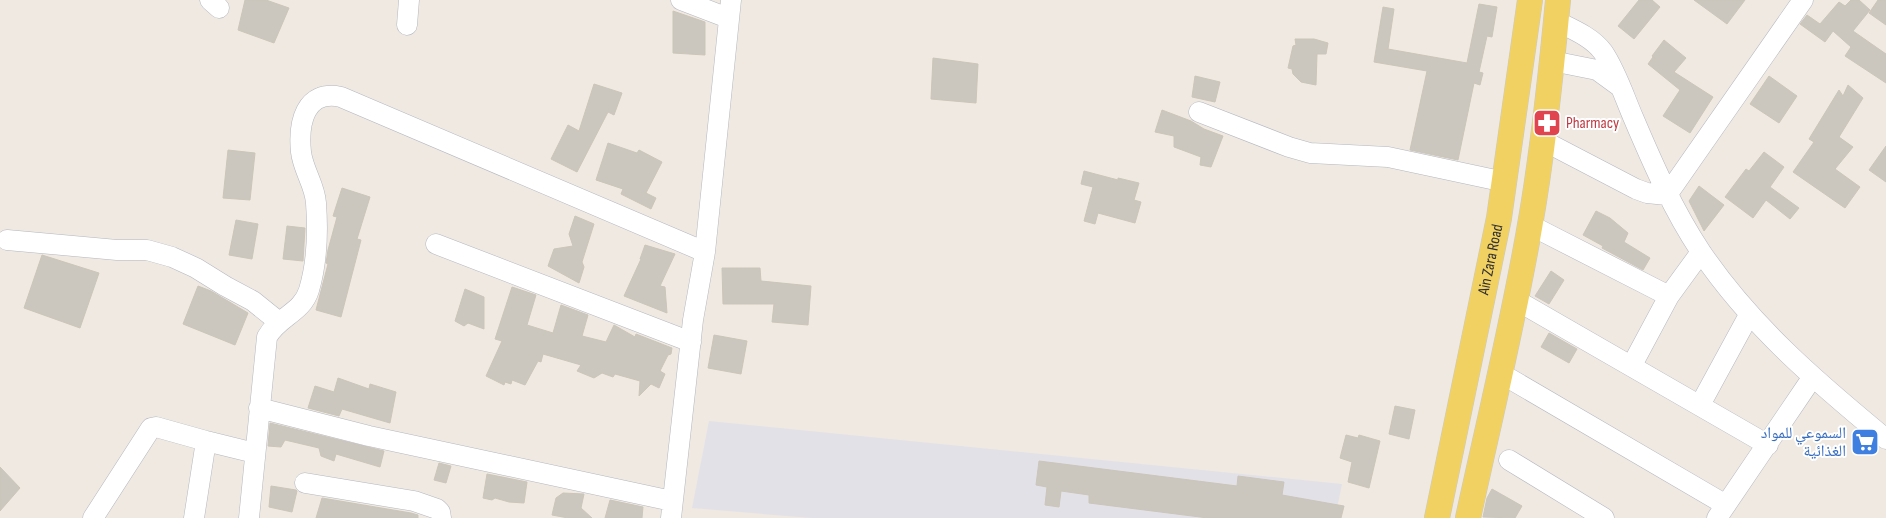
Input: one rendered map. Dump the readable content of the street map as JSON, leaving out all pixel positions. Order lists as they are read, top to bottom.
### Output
{
  "streets": {
    "main road": ["Ain Zara Road"]
  },
  "places": {
    "pharmacy": ["Pharmacy"],
    "supermarket": ["السموعي للمواد الغذائية"]
  }
}
